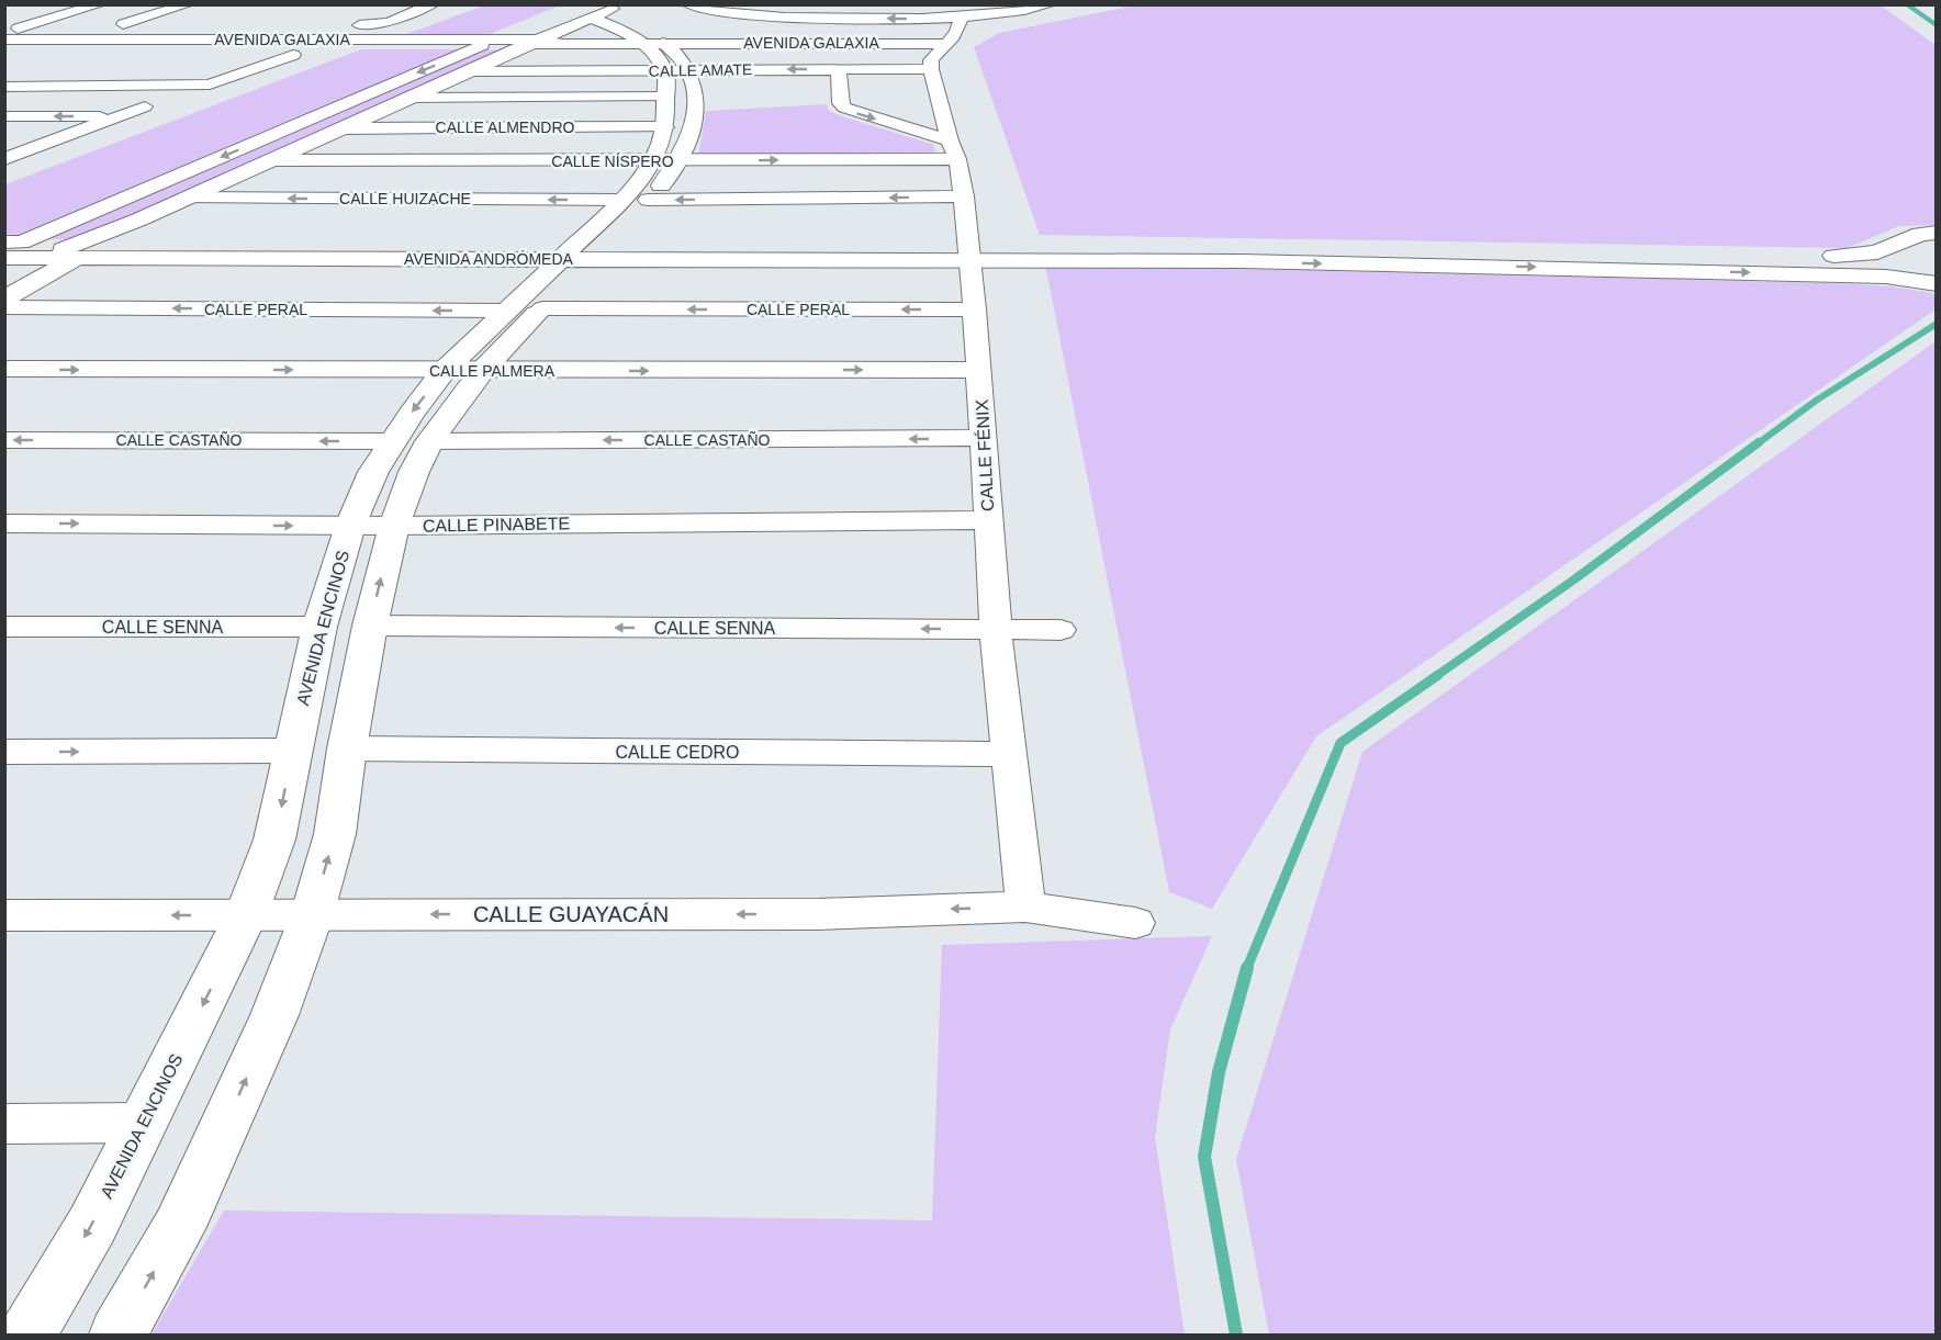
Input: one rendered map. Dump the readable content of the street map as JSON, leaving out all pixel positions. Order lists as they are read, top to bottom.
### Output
{
  "streets": {
    "street": [
      "AVENIDA GALAXIA",
      "CALLE AMATE",
      "CALLE ALMENDRO",
      "CALLE NÍSPERO",
      "CALLE HUIZACHE",
      "AVENIDA ANDRÓMEDA",
      "CALLE PERAL",
      "CALLE PALMERA",
      "CALLE CASTAÑO",
      "CALLE FÉNIX",
      "CALLE PINABETE",
      "CALLE SENNA",
      "AVENIDA ENCINOS",
      "CALLE CEDRO",
      "CALLE GUAYACÁN"
    ]
  },
  "crossings": [
    ["AVENIDA GALAXIA", "CALLE AMATE"],
    ["AVENIDA GALAXIA", "CALLE ALMENDRO"],
    ["AVENIDA GALAXIA", "AVENIDA ENCINOS"],
    ["CALLE AMATE", "CALLE ALMENDRO"],
    ["CALLE AMATE", "CALLE FÉNIX"],
    ["CALLE AMATE", "AVENIDA ENCINOS"],
    ["CALLE ALMENDRO", "AVENIDA ENCINOS"],
    ["CALLE NÍSPERO", "CALLE FÉNIX"],
    ["CALLE NÍSPERO", "AVENIDA ENCINOS"],
    ["CALLE HUIZACHE", "CALLE FÉNIX"],
    ["CALLE HUIZACHE", "AVENIDA ENCINOS"],
    ["AVENIDA ANDRÓMEDA", "CALLE FÉNIX"],
    ["AVENIDA ANDRÓMEDA", "AVENIDA ENCINOS"],
    ["CALLE PERAL", "CALLE FÉNIX"],
    ["CALLE PERAL", "AVENIDA ENCINOS"],
    ["CALLE PALMERA", "CALLE FÉNIX"],
    ["CALLE PALMERA", "AVENIDA ENCINOS"],
    ["CALLE CASTAÑO", "CALLE FÉNIX"],
    ["CALLE CASTAÑO", "AVENIDA ENCINOS"],
    ["CALLE FÉNIX", "CALLE PINABETE"],
    ["CALLE FÉNIX", "CALLE SENNA"],
    ["CALLE FÉNIX", "CALLE CEDRO"],
    ["CALLE FÉNIX", "CALLE GUAYACÁN"],
    ["CALLE PINABETE", "AVENIDA ENCINOS"],
    ["CALLE SENNA", "AVENIDA ENCINOS"],
    ["AVENIDA ENCINOS", "CALLE CEDRO"],
    ["AVENIDA ENCINOS", "CALLE GUAYACÁN"]
  ],
  "one_way": ["CALLE SENNA"]
}
